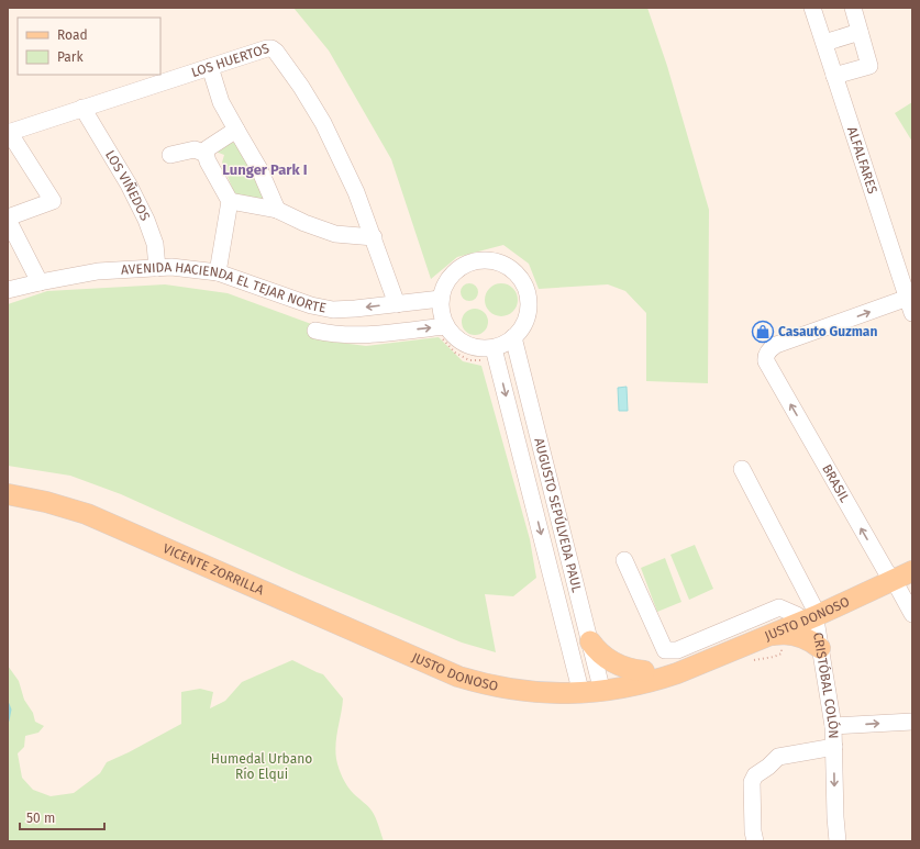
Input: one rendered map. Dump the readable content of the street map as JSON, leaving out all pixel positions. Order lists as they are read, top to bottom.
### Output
{
  "streets": {
    "main road": ["VICENTE ZORRILLA", "JUSTO DONOSO"],
    "street": [
      "LOS HUERTOS",
      "ALFALFARES",
      "LOS VIÑEDOS",
      "AVENIDA HACIENDA EL TEJAR NORTE",
      "BRASIL",
      "AUGUSTO SEPÚLVEDA PAUL",
      "CRISTÓBAL COLÓN"
    ]
  },
  "crossings": [
    ["LOS HUERTOS", "LOS VIÑEDOS"],
    ["LOS HUERTOS", "AVENIDA HACIENDA EL TEJAR NORTE"],
    ["ALFALFARES", "BRASIL"],
    ["LOS VIÑEDOS", "AVENIDA HACIENDA EL TEJAR NORTE"],
    ["AVENIDA HACIENDA EL TEJAR NORTE", "AUGUSTO SEPÚLVEDA PAUL"],
    ["BRASIL", "JUSTO DONOSO"],
    ["AUGUSTO SEPÚLVEDA PAUL", "JUSTO DONOSO"],
    ["VICENTE ZORRILLA", "JUSTO DONOSO"],
    ["JUSTO DONOSO", "CRISTÓBAL COLÓN"]
  ],
  "districts": ["Lunger Park I"],
  "parks": ["Humedal Urbano Río Elqui"],
  "places": {
    "shop": ["Casauto Guzman"]
  },
  "legend": ["Road", "Park"],
  "scale_bar": "50 m"
}
